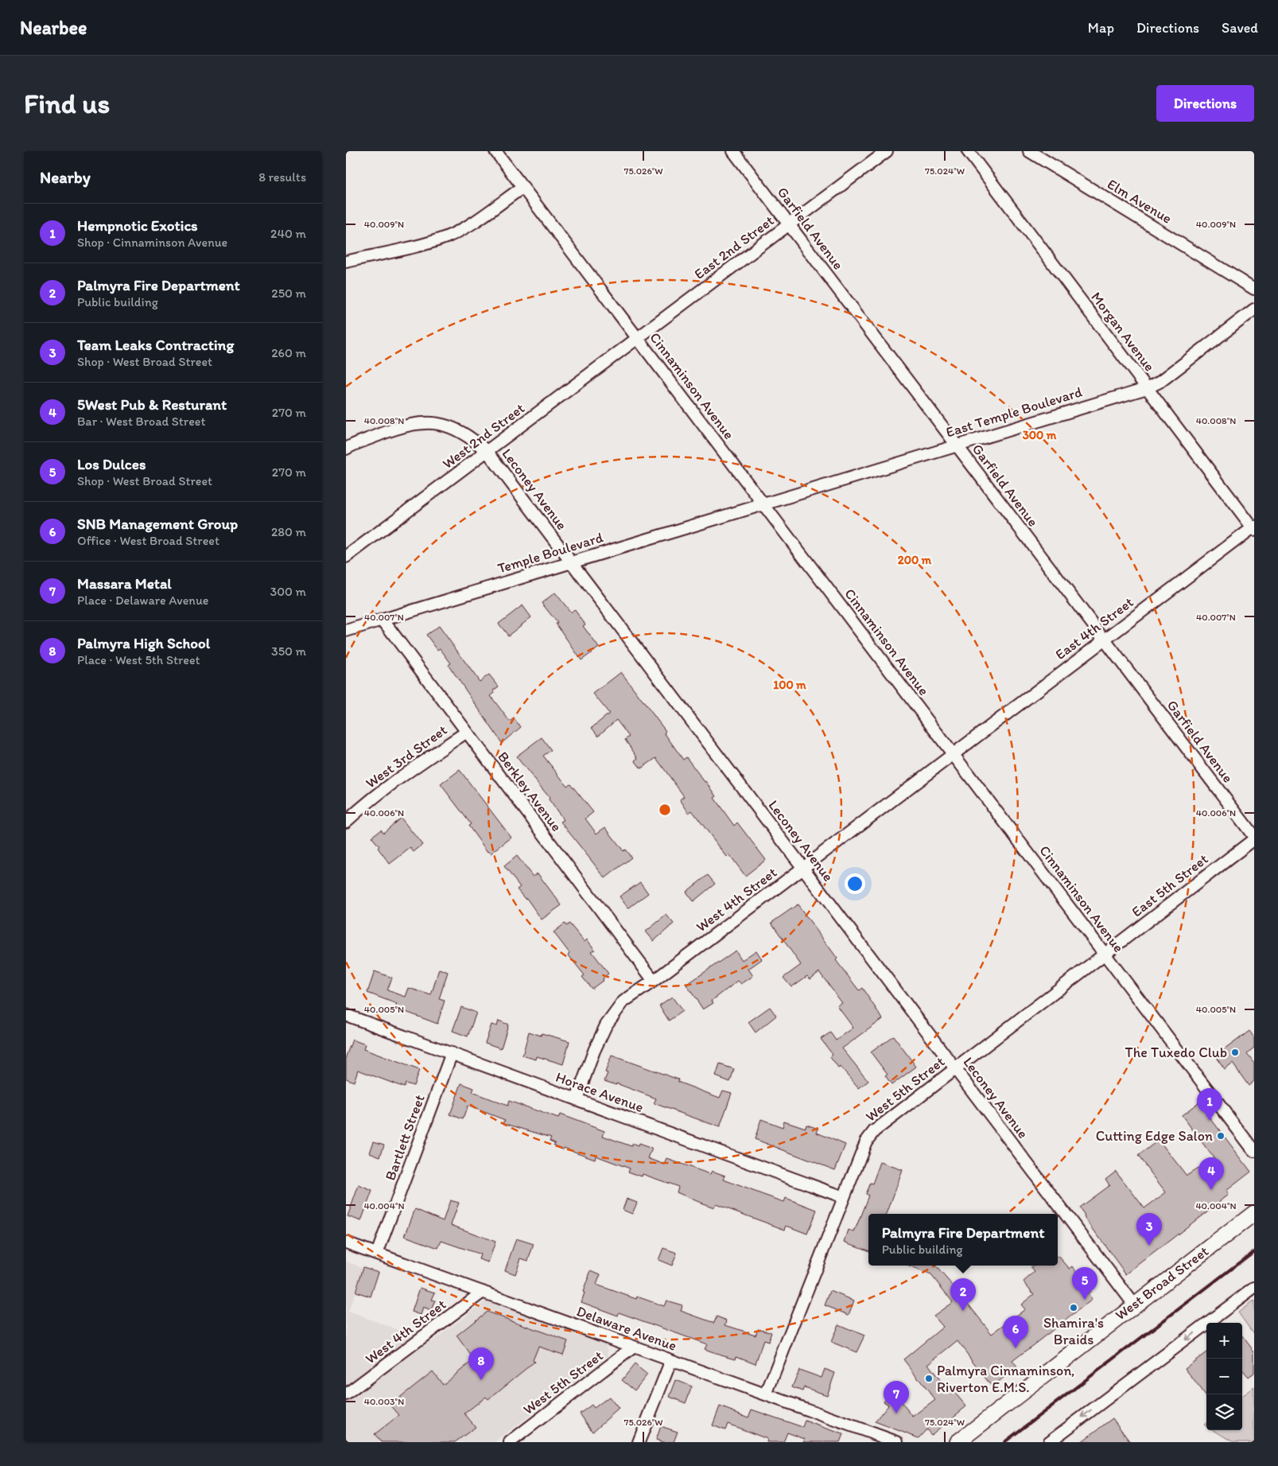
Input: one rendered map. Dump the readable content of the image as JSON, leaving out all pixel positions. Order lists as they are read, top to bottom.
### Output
{
  "streets": {
    "main road": ["West Broad Street"],
    "street": [
      "Elm Avenue",
      "Garfield Avenue",
      "East 2nd Street",
      "Morgan Avenue",
      "Cinnaminson Avenue",
      "East Temple Boulevard",
      "West 2nd Street",
      "Leconey Avenue",
      "Temple Boulevard",
      "East 4th Street",
      "West 3rd Street",
      "Berkley Avenue",
      "East 5th Street",
      "West 4th Street",
      "West 5th Street",
      "Horace Avenue",
      "Bartlett Street",
      "Delaware Avenue"
    ]
  },
  "crossings": [
    ["Garfield Avenue", "East 2nd Street"],
    ["Garfield Avenue", "East Temple Boulevard"],
    ["Garfield Avenue", "East 4th Street"],
    ["Garfield Avenue", "East 5th Street"],
    ["East 2nd Street", "Cinnaminson Avenue"],
    ["East 2nd Street", "West 2nd Street"],
    ["Morgan Avenue", "East Temple Boulevard"],
    ["Morgan Avenue", "East 4th Street"],
    ["Cinnaminson Avenue", "East Temple Boulevard"],
    ["Cinnaminson Avenue", "West 2nd Street"],
    ["Cinnaminson Avenue", "Temple Boulevard"],
    ["Cinnaminson Avenue", "East 4th Street"],
    ["Cinnaminson Avenue", "East 5th Street"],
    ["Cinnaminson Avenue", "West 4th Street"],
    ["Cinnaminson Avenue", "West 5th Street"],
    ["East Temple Boulevard", "Temple Boulevard"],
    ["West 2nd Street", "Leconey Avenue"],
    ["Leconey Avenue", "Temple Boulevard"],
    ["Leconey Avenue", "West 4th Street"],
    ["Leconey Avenue", "West 5th Street"],
    ["Leconey Avenue", "West Broad Street"],
    ["Temple Boulevard", "Berkley Avenue"],
    ["East 4th Street", "West 4th Street"],
    ["West 3rd Street", "Berkley Avenue"],
    ["Berkley Avenue", "West 4th Street"],
    ["East 5th Street", "West 5th Street"],
    ["West 4th Street", "Horace Avenue"],
    ["West 4th Street", "Delaware Avenue"],
    ["West 5th Street", "Horace Avenue"],
    ["West 5th Street", "Delaware Avenue"],
    ["Horace Avenue", "Bartlett Street"],
    ["Bartlett Street", "Delaware Avenue"]
  ],
  "places": [
    "The Tuxedo Club",
    "Cutting Edge Salon",
    "Shamira's Braids",
    "Palmyra Cinnaminson, Riverton E.M.S."
  ],
  "page": {
    "header": "Nearbee",
    "nav": ["Map", "Directions", "Saved"],
    "buttons": "Directions",
    "title": "Find us",
    "heading": ["Nearby", "8 results"],
    "list": [
      {
        "mark": "1",
        "name": "Hempnotic Exotics",
        "note": "Shop · Cinnaminson Avenue",
        "value": "240 m"
      },
      {
        "mark": "2",
        "name": "Palmyra Fire Department",
        "note": "Public building",
        "value": "250 m"
      },
      {
        "mark": "3",
        "name": "Team Leaks Contracting",
        "note": "Shop · West Broad Street",
        "value": "260 m"
      },
      {
        "mark": "4",
        "name": "5West Pub & Resturant",
        "note": "Bar · West Broad Street",
        "value": "270 m"
      },
      {
        "mark": "5",
        "name": "Los Dulces",
        "note": "Shop · West Broad Street",
        "value": "270 m"
      },
      {
        "mark": "6",
        "name": "SNB Management Group",
        "note": "Office · West Broad Street",
        "value": "280 m"
      },
      {
        "mark": "7",
        "name": "Massara Metal",
        "note": "Place · Delaware Avenue",
        "value": "300 m"
      },
      {
        "mark": "8",
        "name": "Palmyra High School",
        "note": "Place · West 5th Street",
        "value": "350 m"
      }
    ],
    "pins": [
      "1",
      "4",
      "3",
      "5",
      "2",
      "6",
      "8",
      "7"
    ],
    "popup": ["Palmyra Fire Department", "Public building"],
    "map_buttons": ["+", "−"]
  },
  "coordinates": [
    "75.026°W",
    "75.024°W",
    "40.009°N",
    "40.008°N",
    "40.007°N",
    "40.006°N",
    "40.005°N",
    "40.004°N",
    "40.003°N"
  ],
  "rings": ["300 m", "200 m", "100 m"]
}
